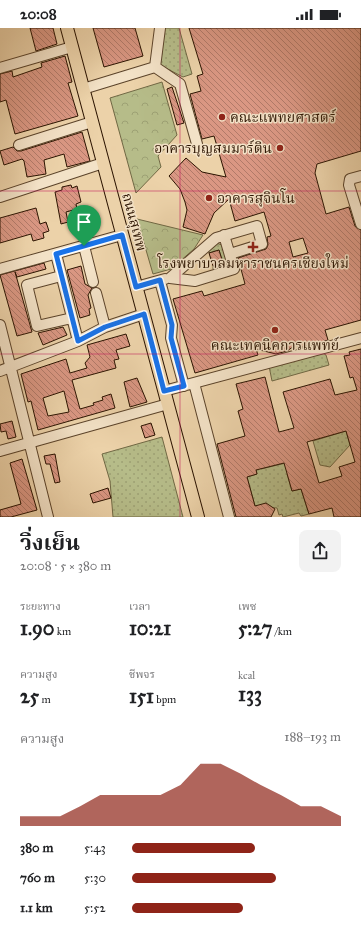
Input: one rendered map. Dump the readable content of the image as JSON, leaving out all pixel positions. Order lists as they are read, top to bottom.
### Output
{
  "streets": {
    "main road": ["ถนนสุเทพ"]
  },
  "places": {
    "other": [
      "คณะแพทยศาสตร์",
      "อาคารบุญสมมาร์ติน",
      "อาคารสุจินโน",
      "คณะเทคนิคการแพทย์"
    ],
    "health": ["โรงพยาบาลมหาราชนครเชียงใหม่"]
  },
  "page": {
    "status": "20:08",
    "heading": ["วิ่งเย็น", "20:08 · 5 × 380 m"],
    "stats": [
      ["ระยะทาง", "1.90 km"],
      ["เวลา", "10:21"],
      ["เพซ", "5:27 /km"],
      ["ความสูง", "25 m"],
      ["ชีพจร", "151 bpm"],
      ["kcal", "133"]
    ],
    "chart": ["ความสูง", "188–193 m"],
    "list": [
      {
        "name": "380 m",
        "note": "5:43"
      },
      {
        "name": "760 m",
        "note": "5:30"
      },
      {
        "name": "1.1 km",
        "note": "5:52"
      }
    ]
  }
}
